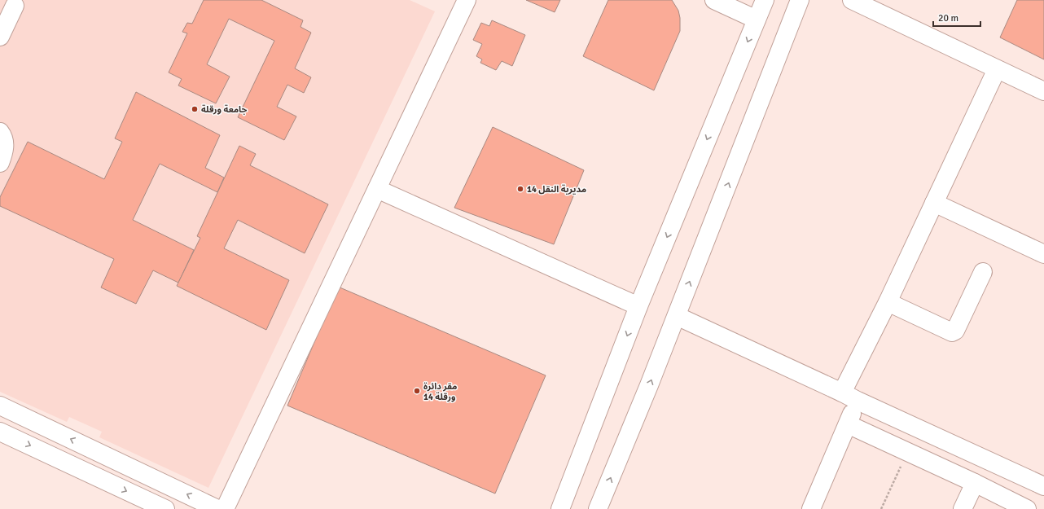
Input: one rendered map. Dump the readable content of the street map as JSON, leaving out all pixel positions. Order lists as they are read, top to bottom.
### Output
{
  "places": ["جامعة ورقلة", "مديرية النقل 14", "مقر دائرة ورقلة 14"],
  "scale_bar": "20 m"
}
